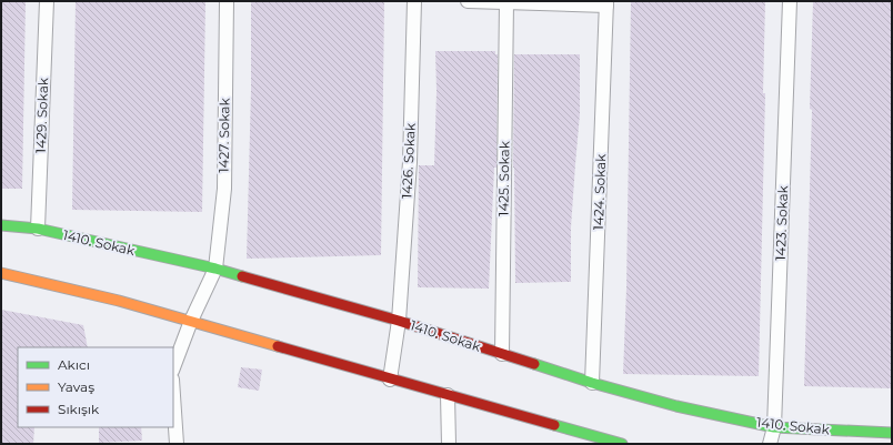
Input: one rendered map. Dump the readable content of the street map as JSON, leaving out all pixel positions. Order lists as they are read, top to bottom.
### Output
{
  "streets": {
    "street": [
      "1429. Sokak",
      "1427. Sokak",
      "1426. Sokak",
      "1425. Sokak",
      "1424. Sokak",
      "1423. Sokak",
      "1410. Sokak"
    ]
  },
  "crossings": [
    ["1429. Sokak", "1410. Sokak"],
    ["1427. Sokak", "1410. Sokak"],
    ["1426. Sokak", "1410. Sokak"],
    ["1425. Sokak", "1410. Sokak"],
    ["1424. Sokak", "1410. Sokak"],
    ["1423. Sokak", "1410. Sokak"]
  ],
  "legend": ["Akıcı", "Yavaş", "Sıkışık"]
}
